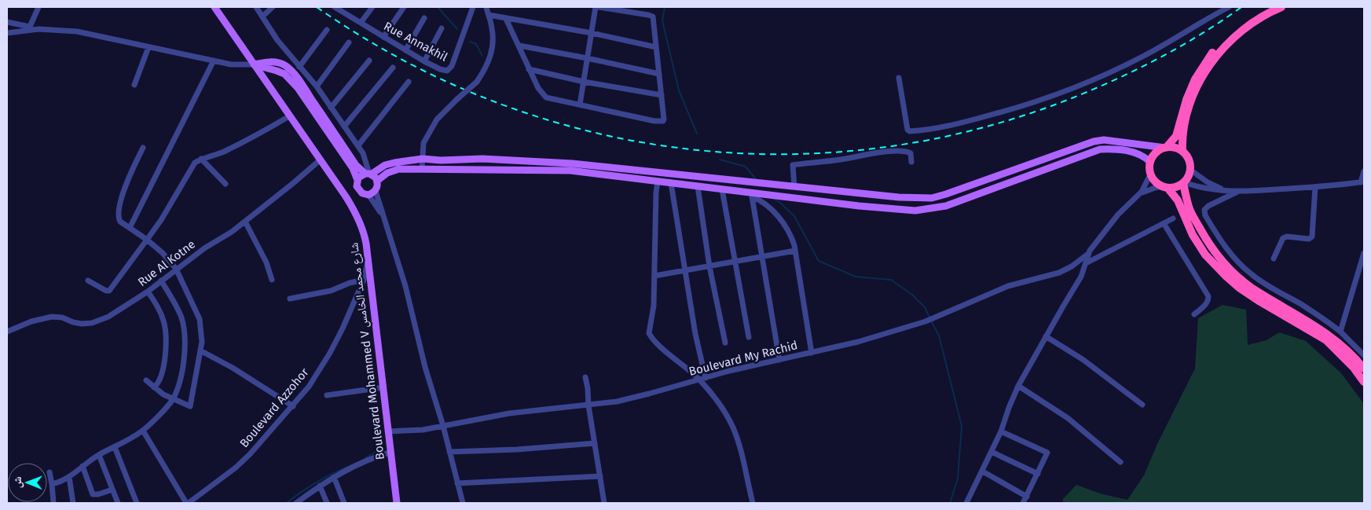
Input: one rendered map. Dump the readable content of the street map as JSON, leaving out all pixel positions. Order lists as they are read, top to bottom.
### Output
{
  "streets": {
    "main road": ["Boulevard Mohammed V شارع محمد الخامس"],
    "street": [
      "Rue Annakhil",
      "Rue Al Kotne",
      "Boulevard My Rachid",
      "Boulevard Azzohor"
    ]
  },
  "crossings": [
    ["Rue Al Kotne", "Boulevard Mohammed V شارع محمد الخامس"],
    ["Boulevard Mohammed V شارع محمد الخامس", "Boulevard My Rachid"],
    ["Boulevard Mohammed V شارع محمد الخامس", "Boulevard Azzohor"]
  ],
  "north": "left"
}
